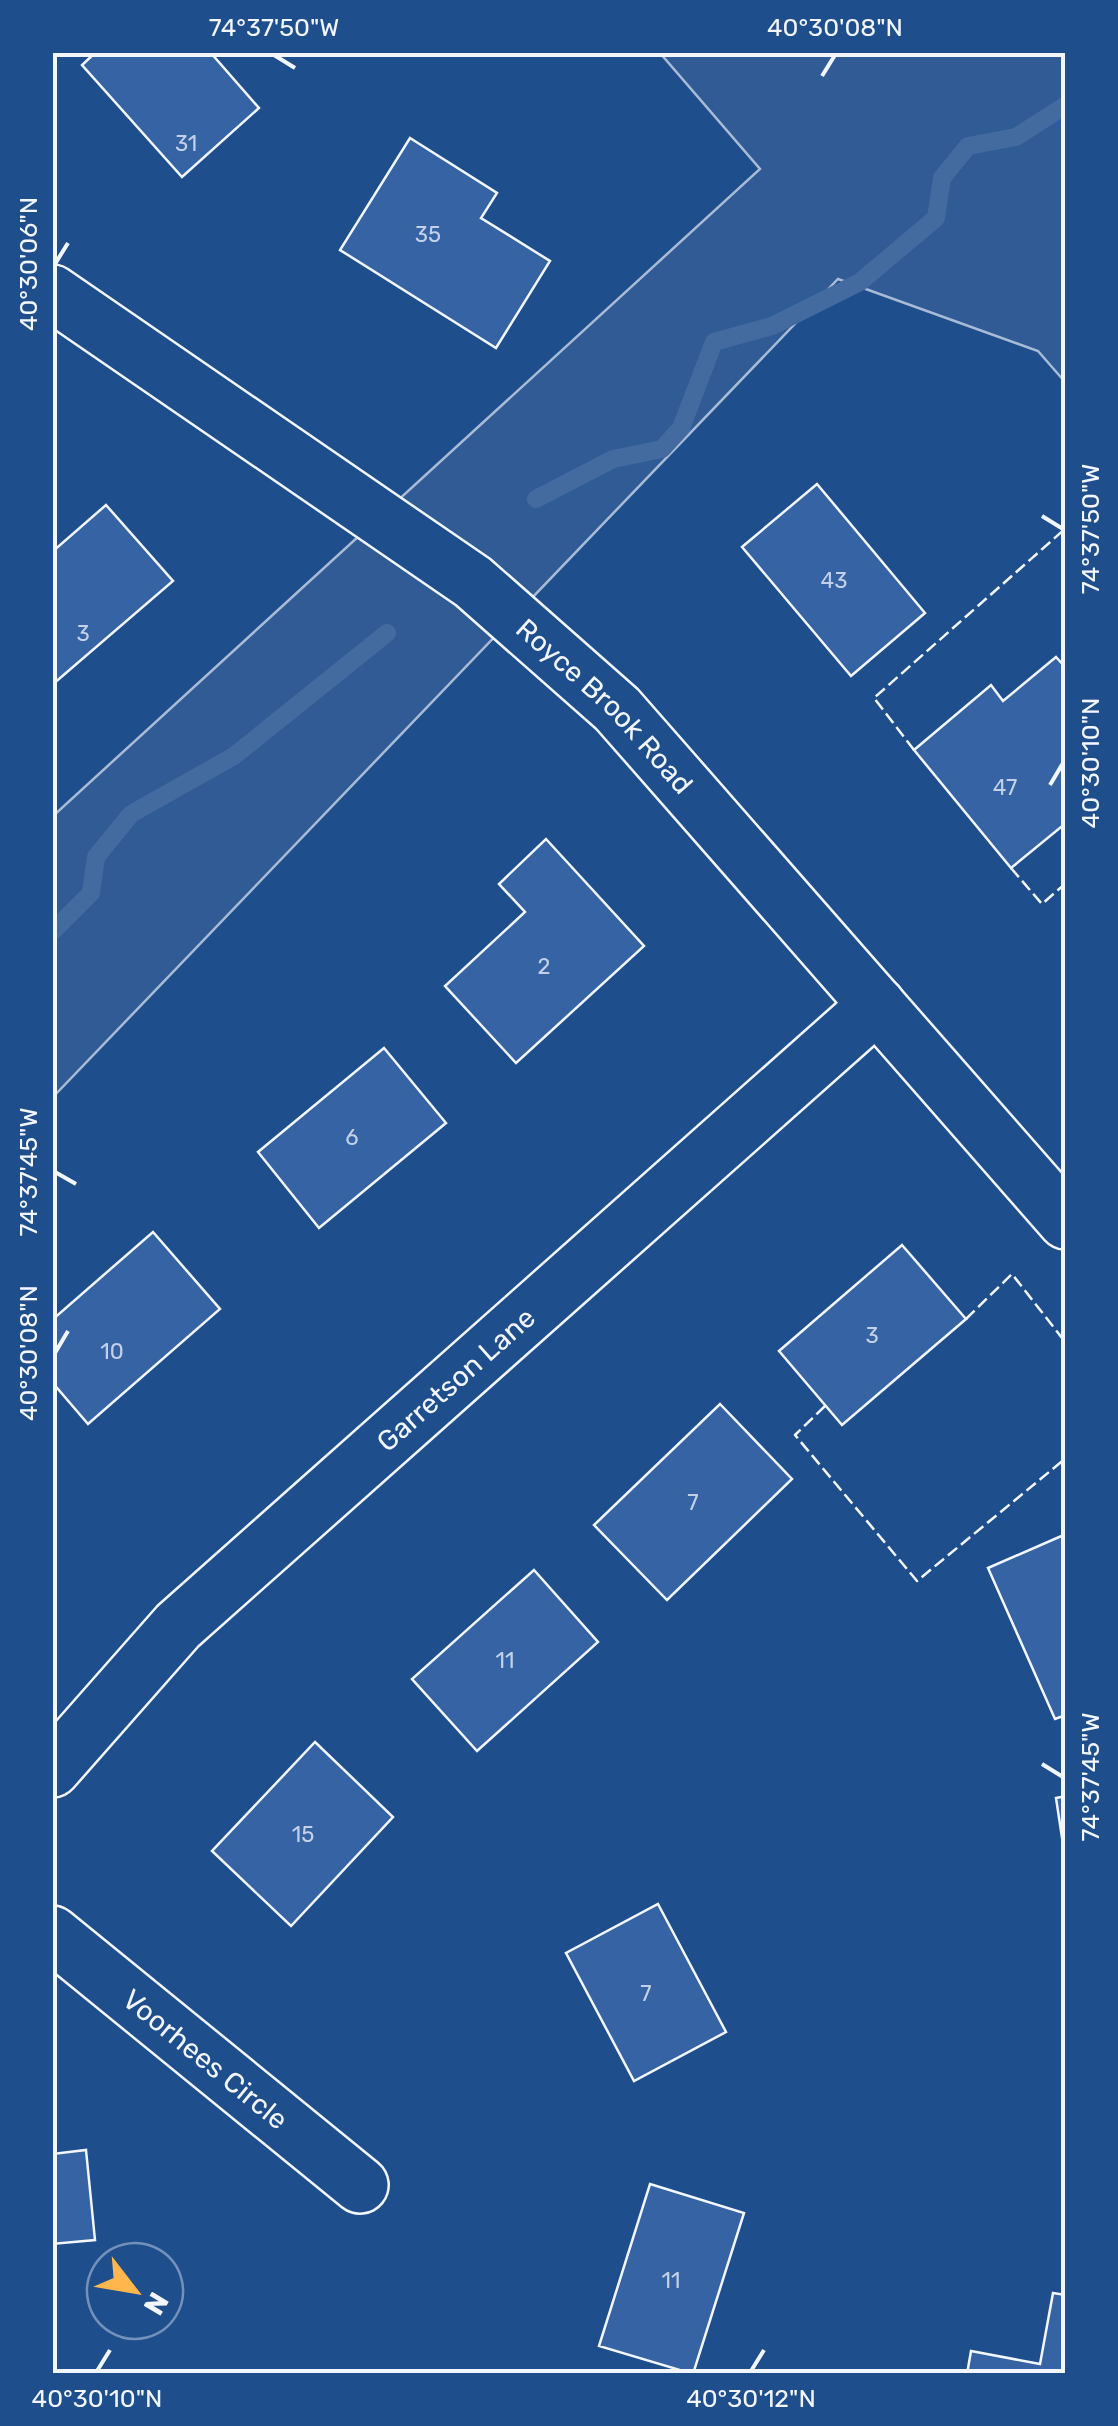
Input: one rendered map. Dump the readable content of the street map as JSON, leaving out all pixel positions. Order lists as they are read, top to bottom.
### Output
{
  "streets": {
    "street": ["Royce Brook Road", "Garretson Lane", "Voorhees Circle"]
  },
  "crossings": [
    ["Royce Brook Road", "Garretson Lane"]
  ],
  "house_numbers": [
    "31",
    "35",
    "43",
    "3",
    "47",
    "2",
    "6",
    "3",
    "10",
    "7",
    "11",
    "15",
    "7",
    "11"
  ],
  "north": "bottom right",
  "coordinates": [
    "74°37'50\"W",
    "40°30'08\"N",
    "40°30'06\"N",
    "40°30'10\"N",
    "74°37'45\"W",
    "40°30'12\"N"
  ]
}
